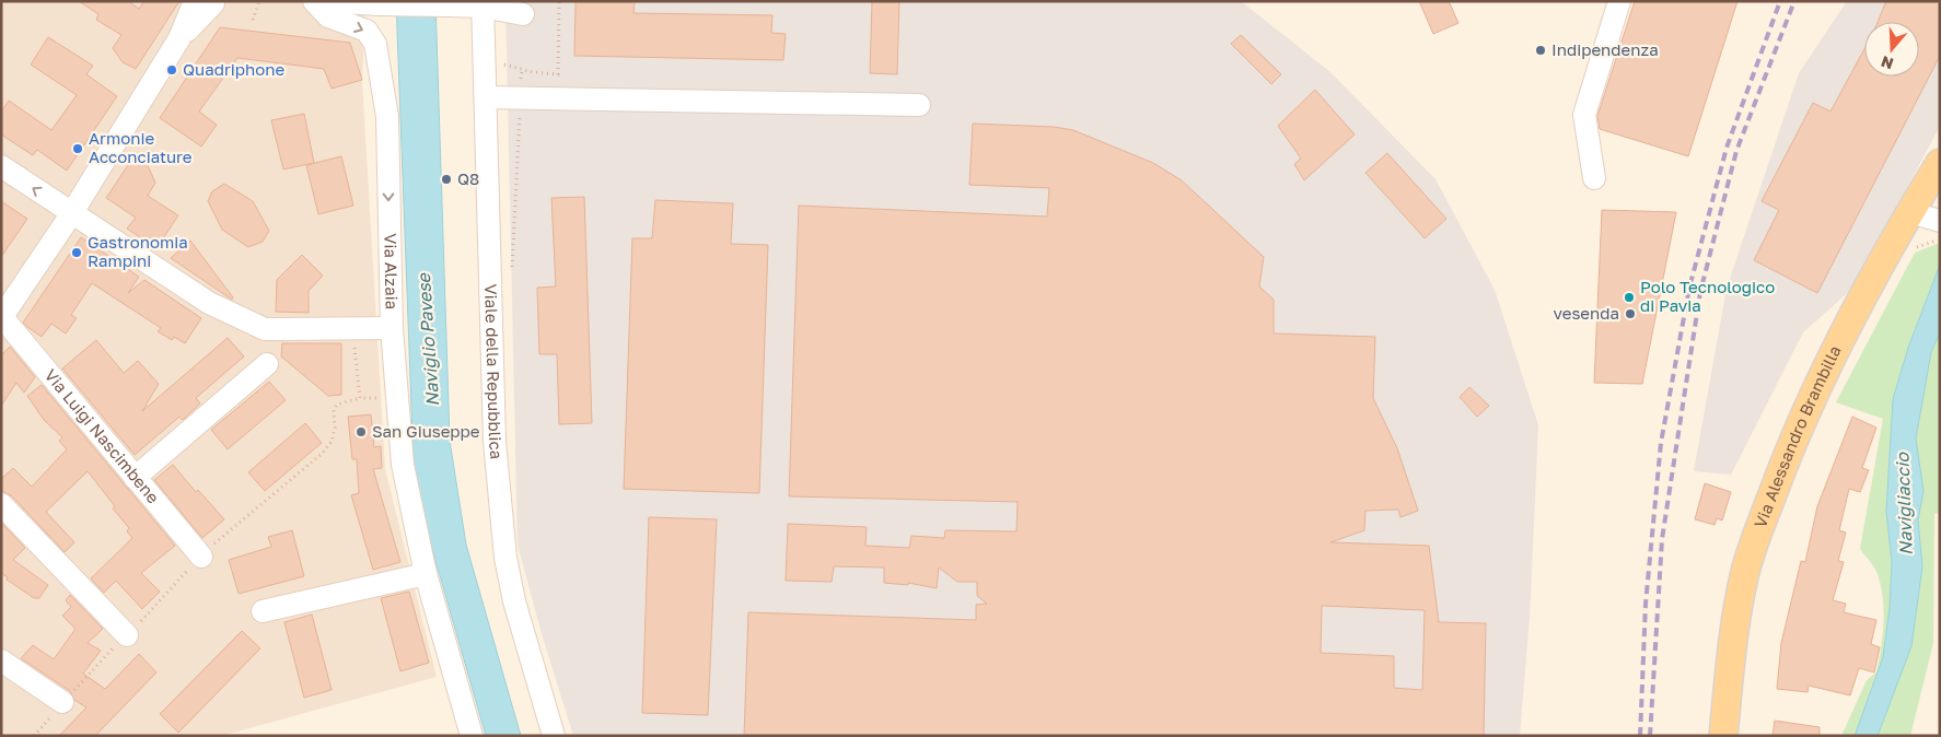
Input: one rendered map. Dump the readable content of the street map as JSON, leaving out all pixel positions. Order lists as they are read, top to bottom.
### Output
{
  "streets": {
    "main road": ["Via Alessandro Brambilla"],
    "street": ["Via Alzaia", "Viale della Repubblica", "Via Luigi Nascimbene"]
  },
  "one_way": ["Via Alzaia"],
  "water": ["Naviglio Pavese", "Navigliaccio"],
  "places": [
    "Indipendenza",
    "Quadriphone",
    "Armonie Acconciature",
    "Q8",
    "Gastronomia Rampini",
    "Polo Tecnologico di Pavia",
    "vesenda",
    "San Giuseppe"
  ],
  "north": "bottom"
}
